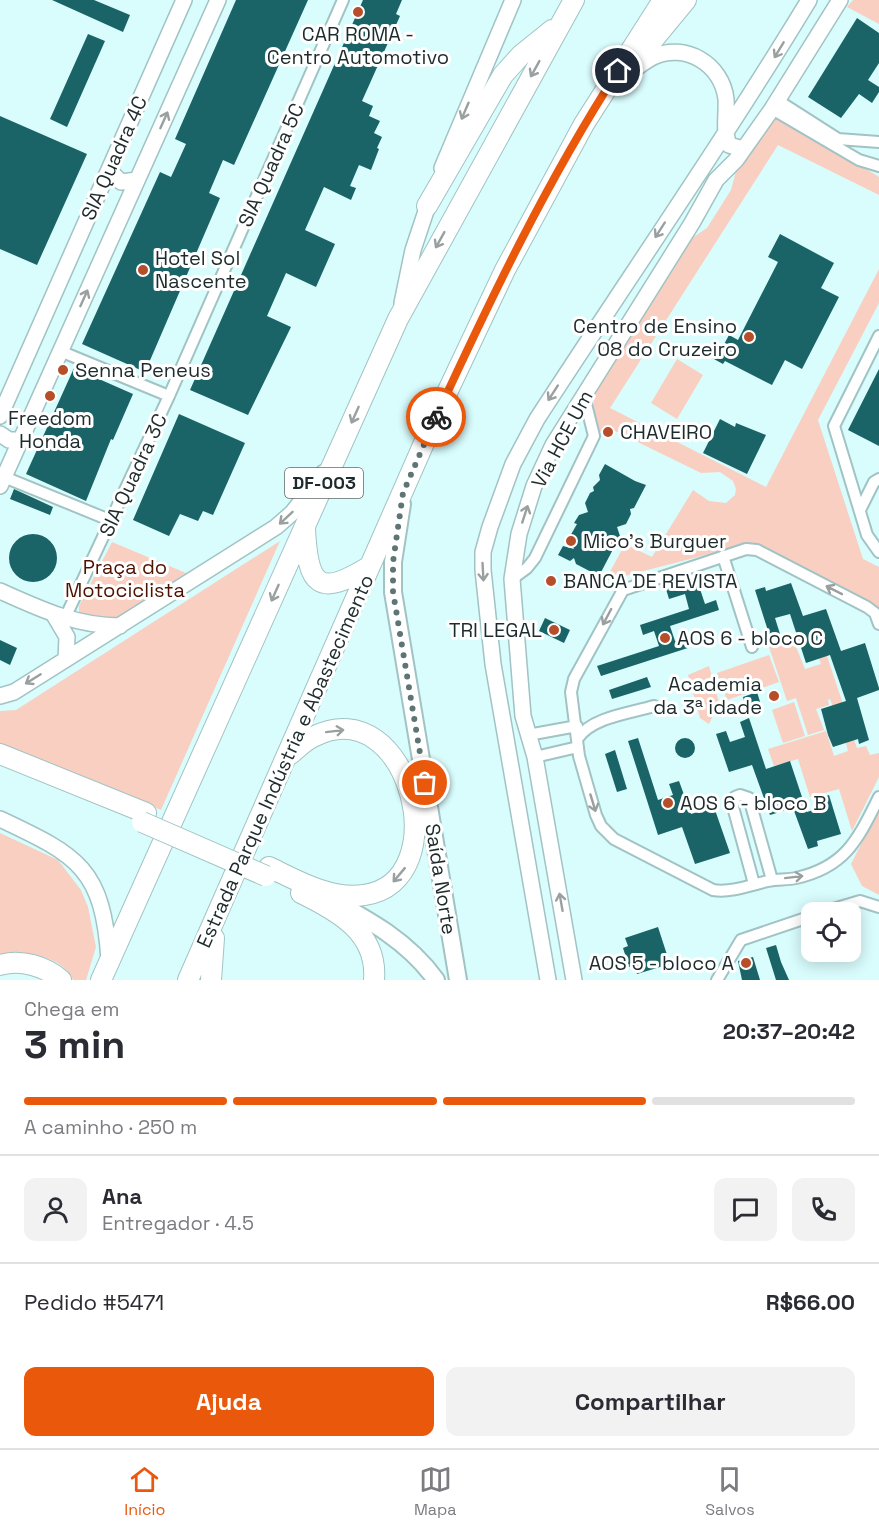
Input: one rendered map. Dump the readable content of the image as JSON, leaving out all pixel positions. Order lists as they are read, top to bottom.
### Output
{
  "streets": {
    "highway": ["DF-003", "Estrada Parque Indústria e Abastecimento"],
    "main road": ["SIA Quadra 4C", "Via HCE Um", "Saída Norte"],
    "street": ["SIA Quadra 5C", "SIA Quadra 3C"]
  },
  "crossings": [
    ["SIA Quadra 5C", "SIA Quadra 3C"],
    ["Estrada Parque Indústria e Abastecimento", "Saída Norte"]
  ],
  "parks": ["Praça do Motociclista"],
  "places": [
    "CAR ROMA - Centro Automotivo",
    "Hotel Sol Nascente",
    "Centro de Ensino 08 do Cruzeiro",
    "Senna Peneus",
    "Freedom Honda",
    "CHAVEIRO",
    "Mico's Burguer",
    "BANCA DE REVISTA",
    "TRI LEGAL",
    "AOS 6 - bloco C",
    "Academia da 3ª idade",
    "AOS 6 - bloco B",
    "AOS 5 - bloco A"
  ],
  "page": {
    "heading": ["3 min", "Chega em", "20:37–20:42"],
    "panel": [
      "Ana",
      "Entregador · 4.5",
      "Pedido #5471",
      "R$66.00"
    ],
    "bar": "A caminho · 250 m",
    "buttons": ["Ajuda", "Compartilhar"],
    "tabs": ["Início", "Mapa", "Salvos"]
  }
}
